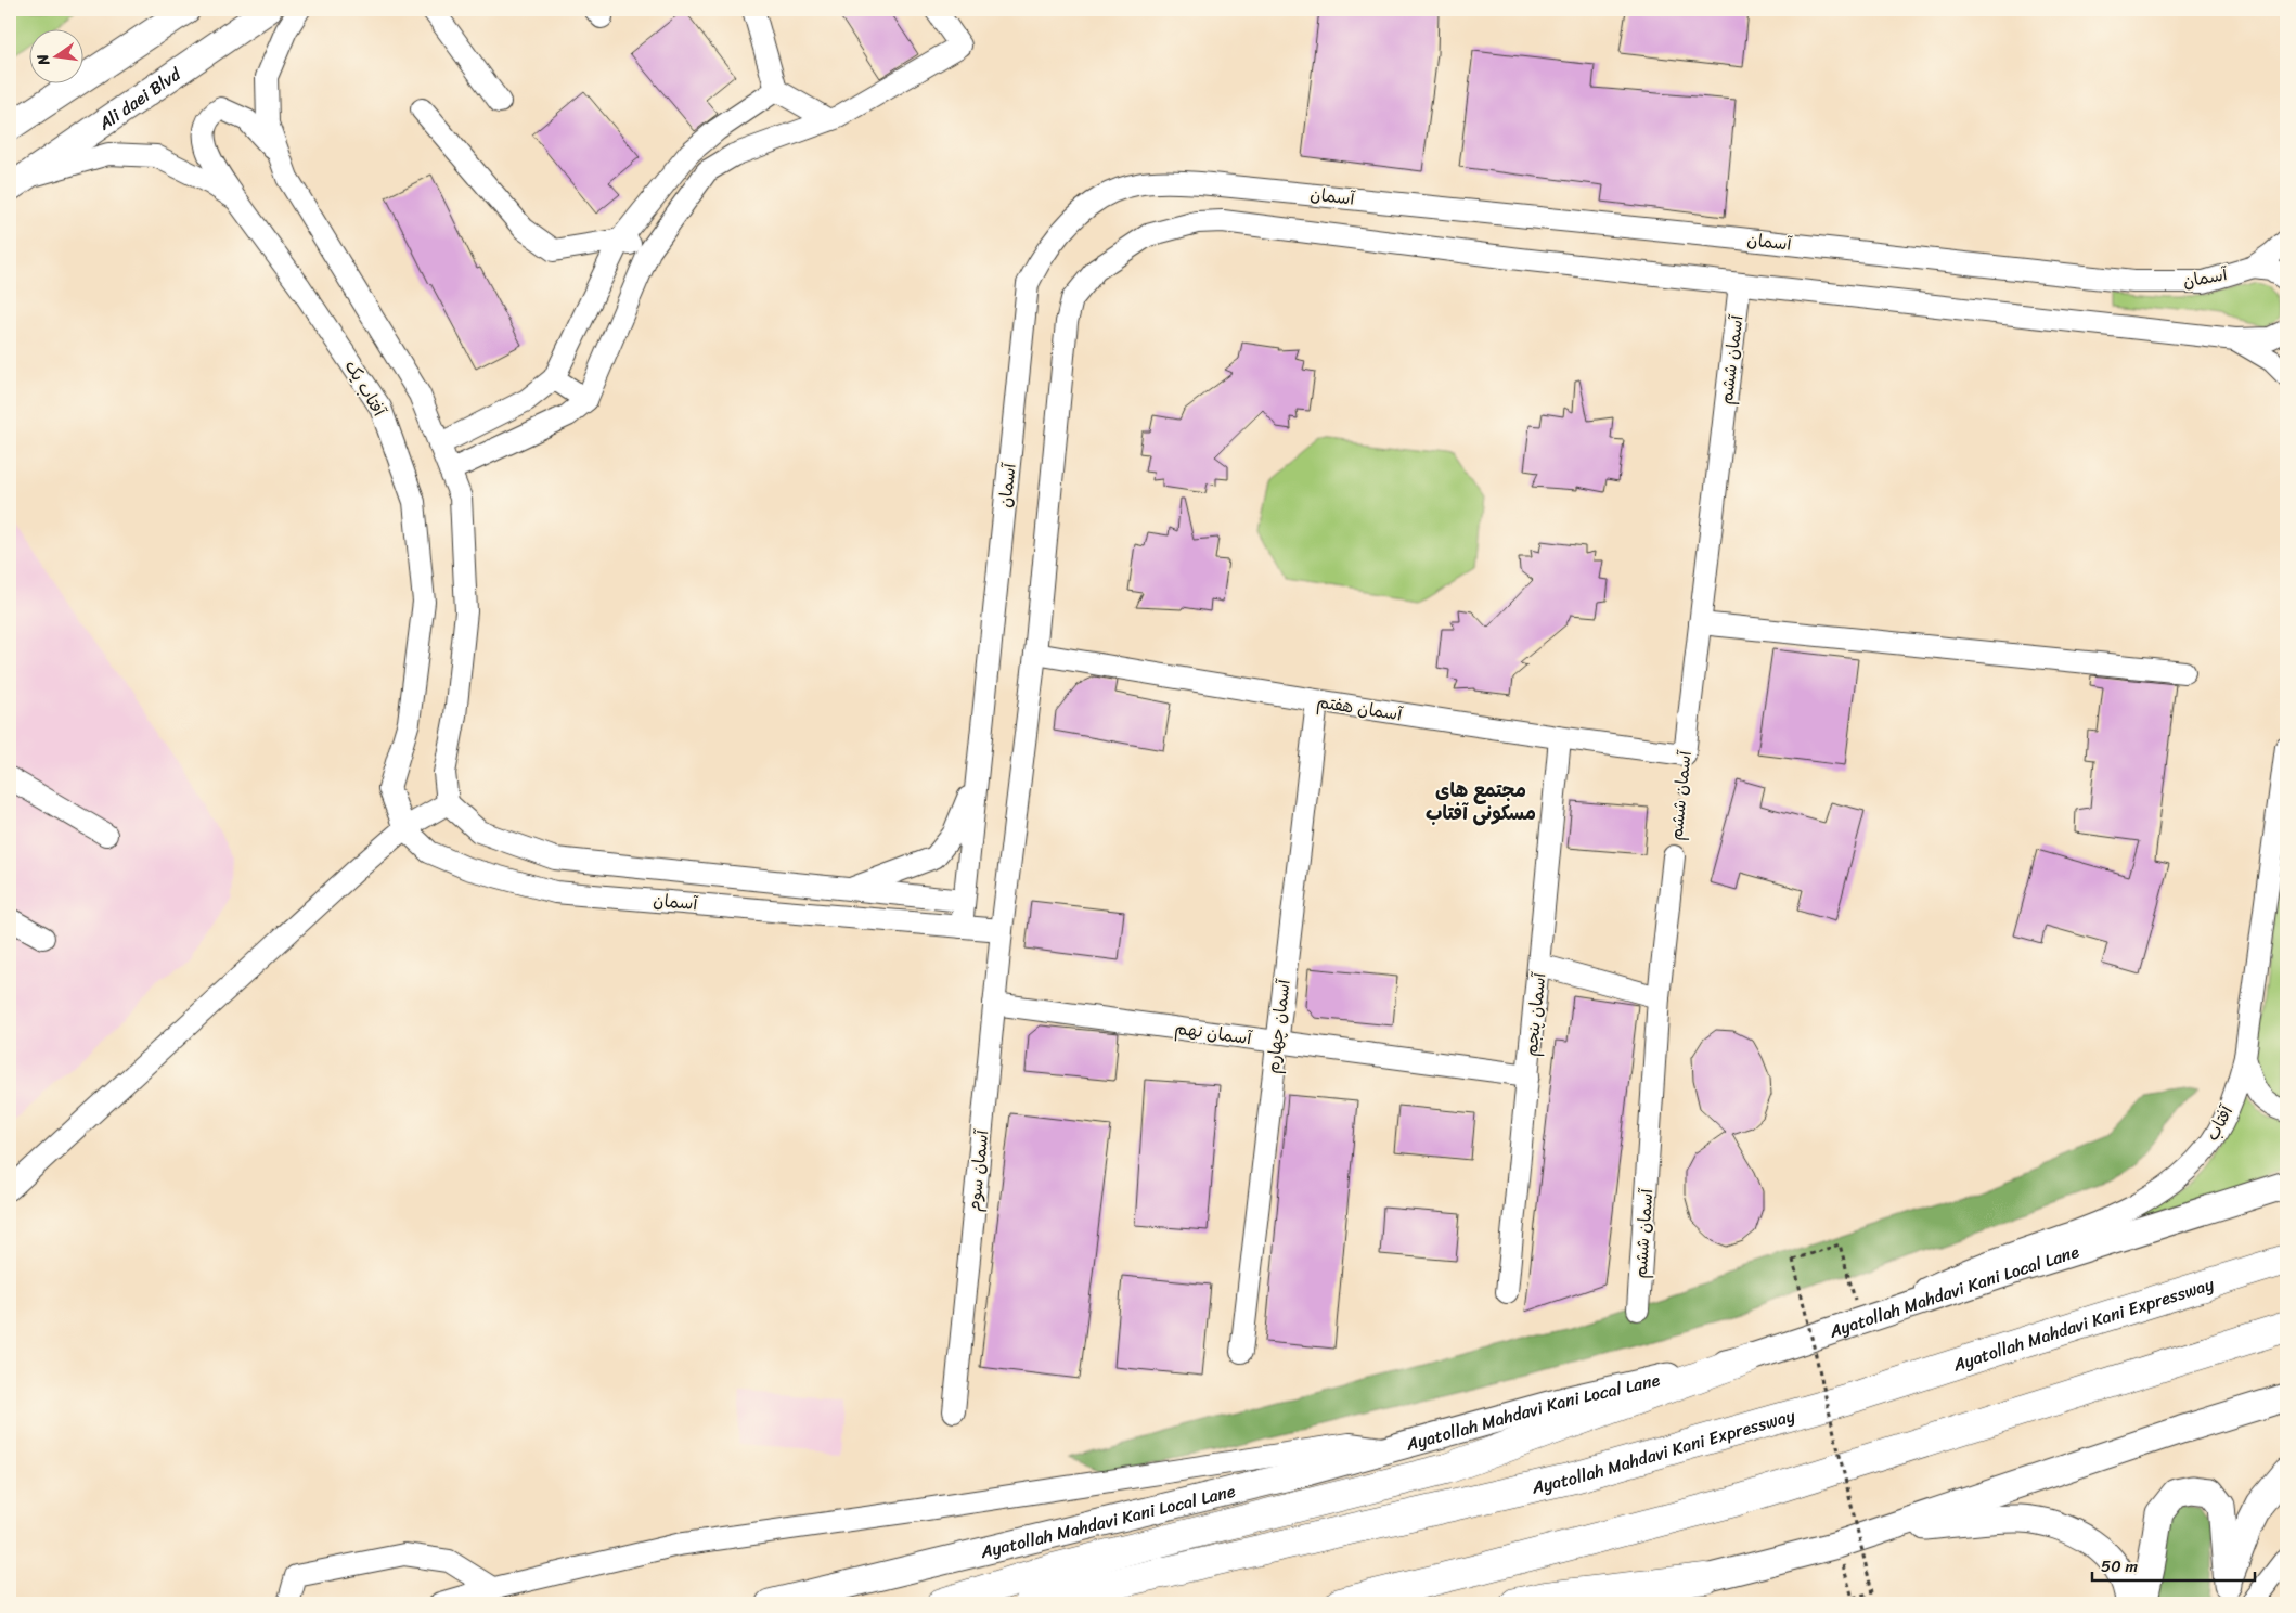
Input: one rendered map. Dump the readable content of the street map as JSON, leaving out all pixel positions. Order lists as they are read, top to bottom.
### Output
{
  "streets": {
    "highway": ["Ayatollah Mahdavi Kani Expressway"],
    "main road": ["Ali daei Blvd", "Ayatollah Mahdavi Kani Local Lane"],
    "street": [
      "آسمان",
      "آسمان ششم",
      "آفتاب یک",
      "آسمان هفتم",
      "آسمان پنجم",
      "آسمان چهارم",
      "آسمان نهم",
      "آفتاب",
      "آسمان سوم"
    ]
  },
  "crossings": [
    ["Ali daei Blvd", "آفتاب یک"],
    ["آسمان", "آفتاب یک"],
    ["آسمان", "آسمان سوم"],
    ["آسمان ششم", "آسمان هفتم"],
    ["آسمان هفتم", "آسمان پنجم"],
    ["آسمان هفتم", "آسمان چهارم"],
    ["آسمان پنجم", "آسمان نهم"],
    ["آسمان چهارم", "آسمان نهم"],
    ["آسمان نهم", "آسمان سوم"],
    ["آفتاب", "Ayatollah Mahdavi Kani Local Lane"]
  ],
  "districts": ["مجتمع های مسکونی آفتاب"],
  "scale_bar": "50 m",
  "north": "left"
}
